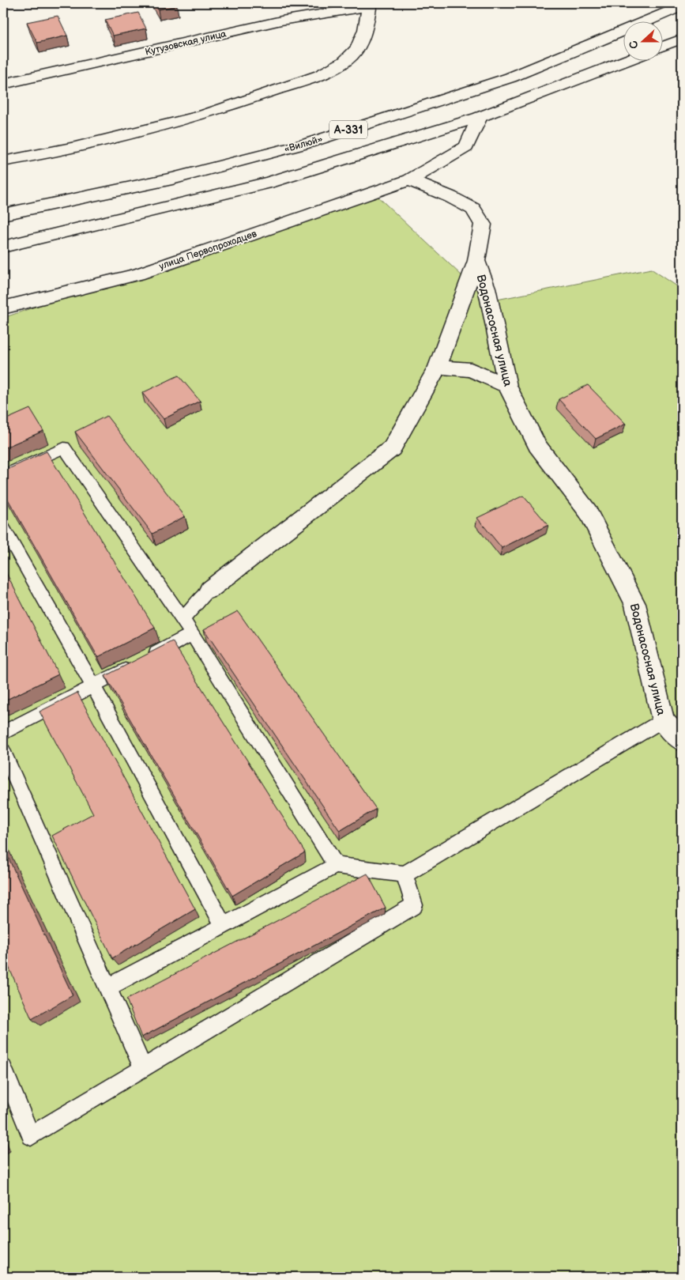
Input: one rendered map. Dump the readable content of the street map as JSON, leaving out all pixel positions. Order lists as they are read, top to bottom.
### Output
{
  "streets": {
    "main road": [
      "Кутузовская улица",
      "А-331",
      "«Вилюй»",
      "улица Первопроходцев",
      "Водонасосная улица"
    ]
  },
  "crossings": [
    ["А-331", "улица Первопроходцев"],
    ["улица Первопроходцев", "Водонасосная улица"]
  ],
  "north": "left"
}
